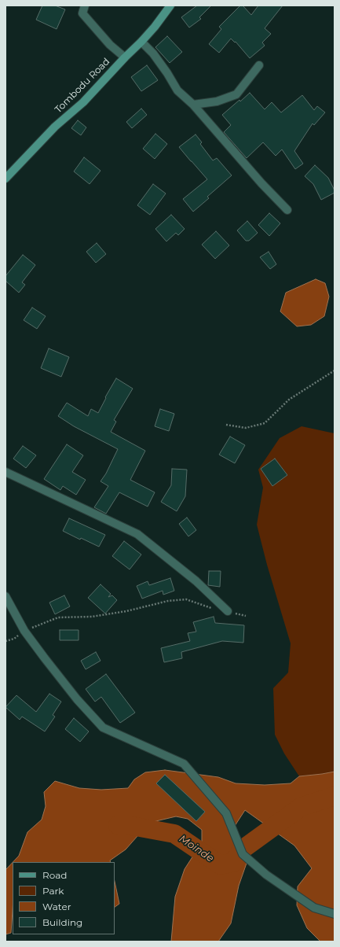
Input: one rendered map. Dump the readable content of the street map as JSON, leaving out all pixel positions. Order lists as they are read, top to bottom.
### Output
{
  "streets": {
    "main road": ["Tombodu Road"]
  },
  "water": ["Moinde"],
  "legend": [
    "Road",
    "Park",
    "Water",
    "Building"
  ]
}
